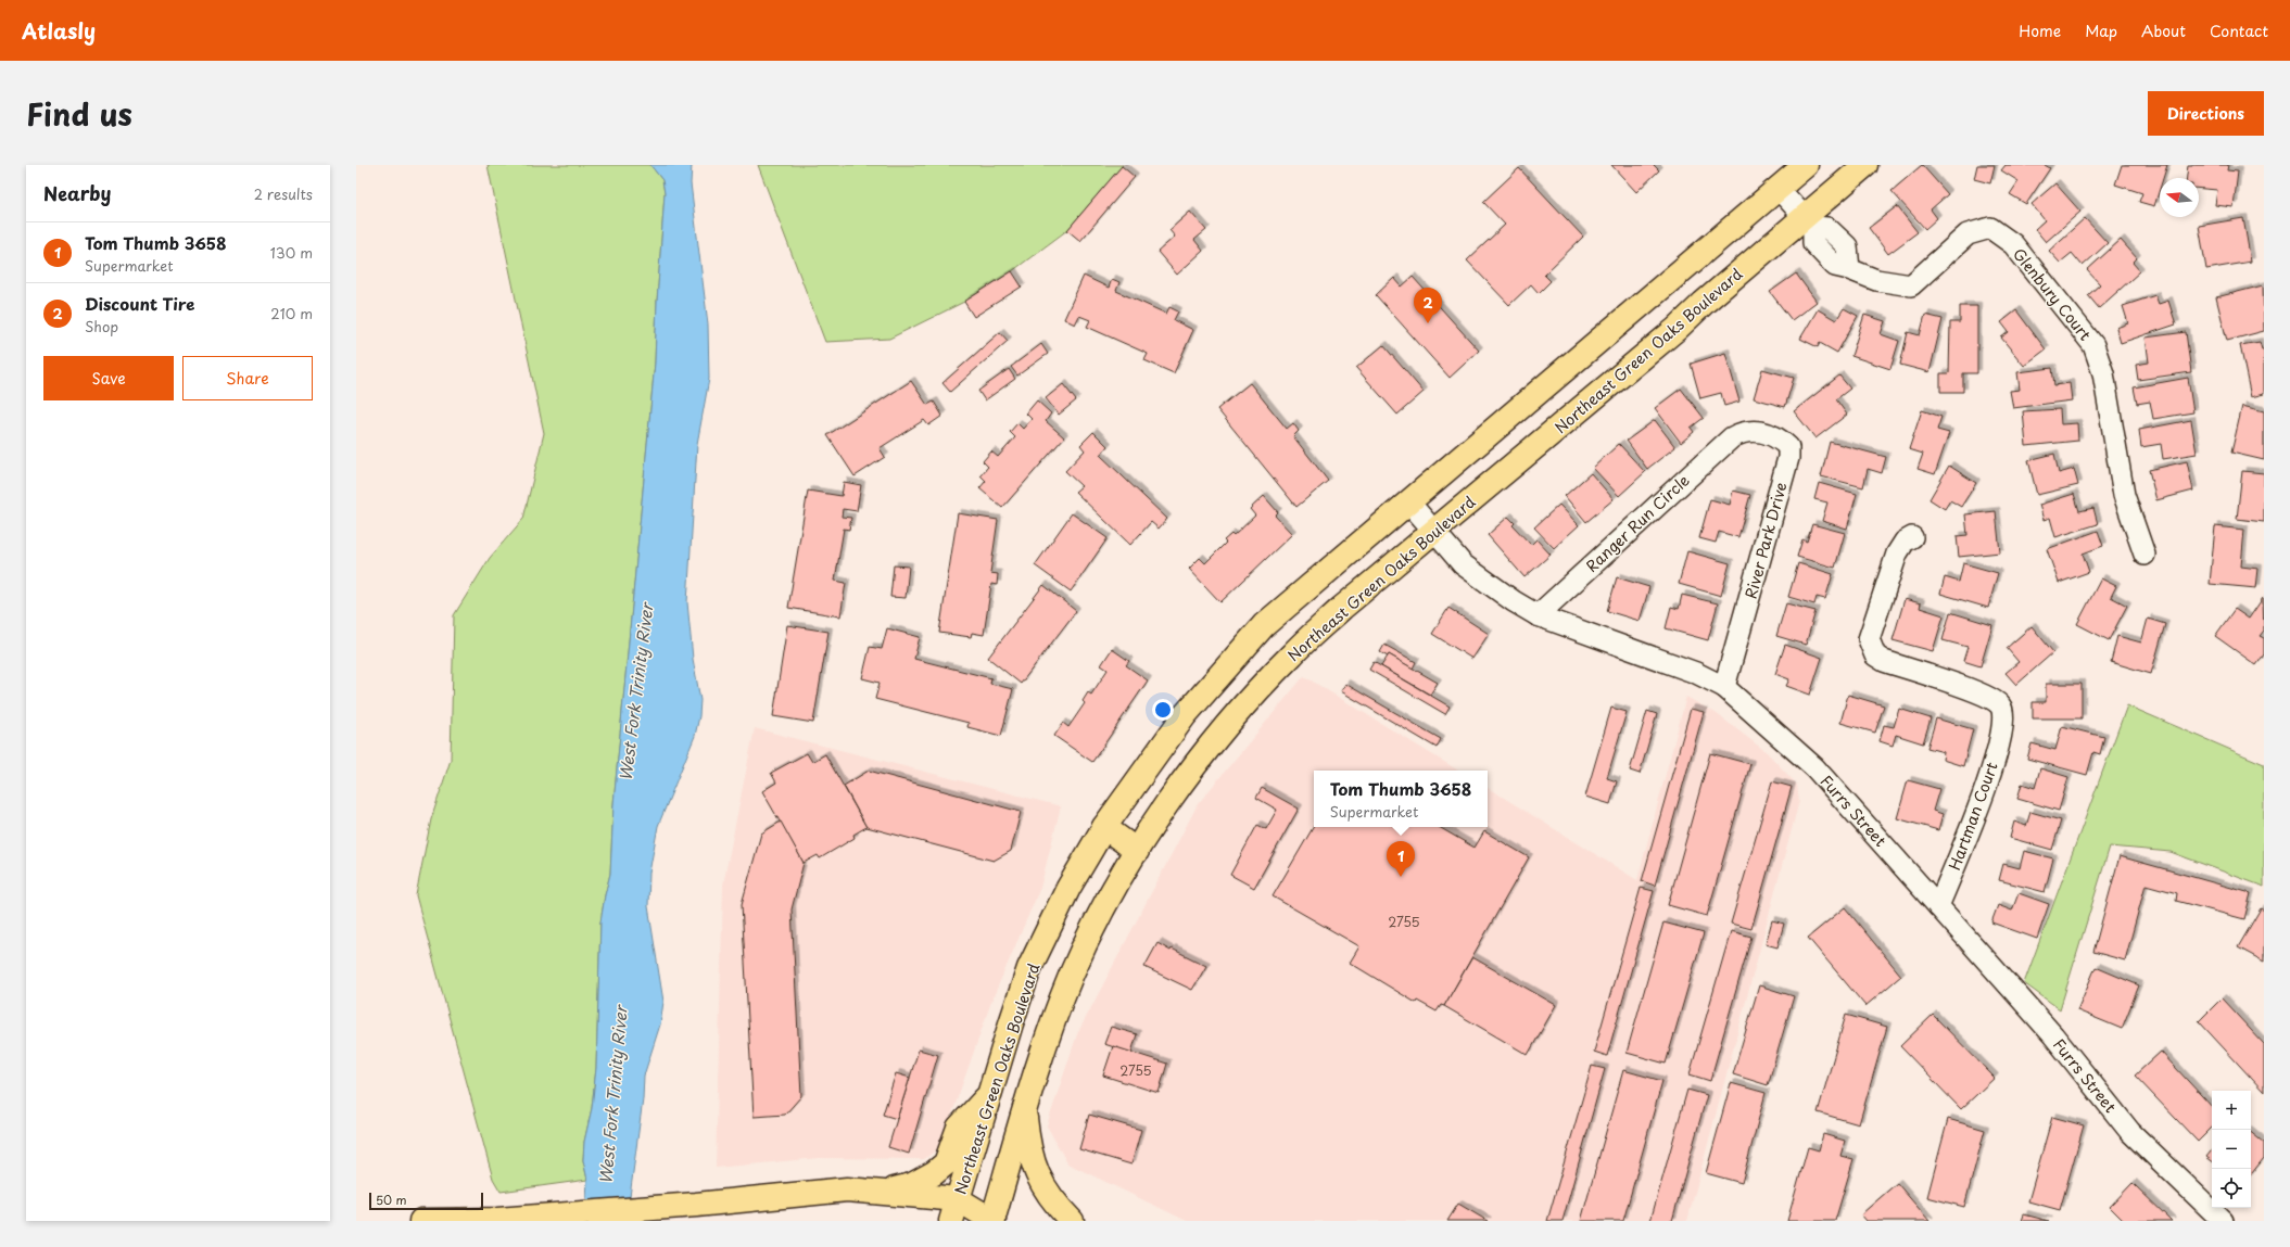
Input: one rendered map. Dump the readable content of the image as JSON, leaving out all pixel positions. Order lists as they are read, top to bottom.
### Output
{
  "streets": {
    "main road": ["Northeast Green Oaks Boulevard"],
    "street": [
      "Glenbury Court",
      "Ranger Run Circle",
      "River Park Drive",
      "Furrs Street",
      "Hartman Court"
    ]
  },
  "crossings": [
    ["Glenbury Court", "Northeast Green Oaks Boulevard"],
    ["Northeast Green Oaks Boulevard", "Furrs Street"],
    ["Ranger Run Circle", "River Park Drive"],
    ["Ranger Run Circle", "Furrs Street"],
    ["River Park Drive", "Furrs Street"],
    ["Furrs Street", "Hartman Court"]
  ],
  "water": ["West Fork Trinity River"],
  "house_numbers": ["2755", "2755"],
  "scale_bar": "50 m",
  "north": "left",
  "page": {
    "header": "Atlasly",
    "nav": [
      "Home",
      "Map",
      "About",
      "Contact"
    ],
    "title": "Find us",
    "buttons": [
      "Directions",
      ["Save", "Share"]
    ],
    "heading": ["Nearby", "2 results"],
    "list": [
      {
        "mark": "1",
        "name": "Tom Thumb 3658",
        "note": "Supermarket",
        "value": "130 m"
      },
      {
        "mark": "2",
        "name": "Discount Tire",
        "note": "Shop",
        "value": "210 m"
      }
    ],
    "pins": ["2", "1"],
    "popup": ["Tom Thumb 3658", "Supermarket"],
    "map_buttons": ["+", "−"],
    "scale": "50 m"
  }
}
